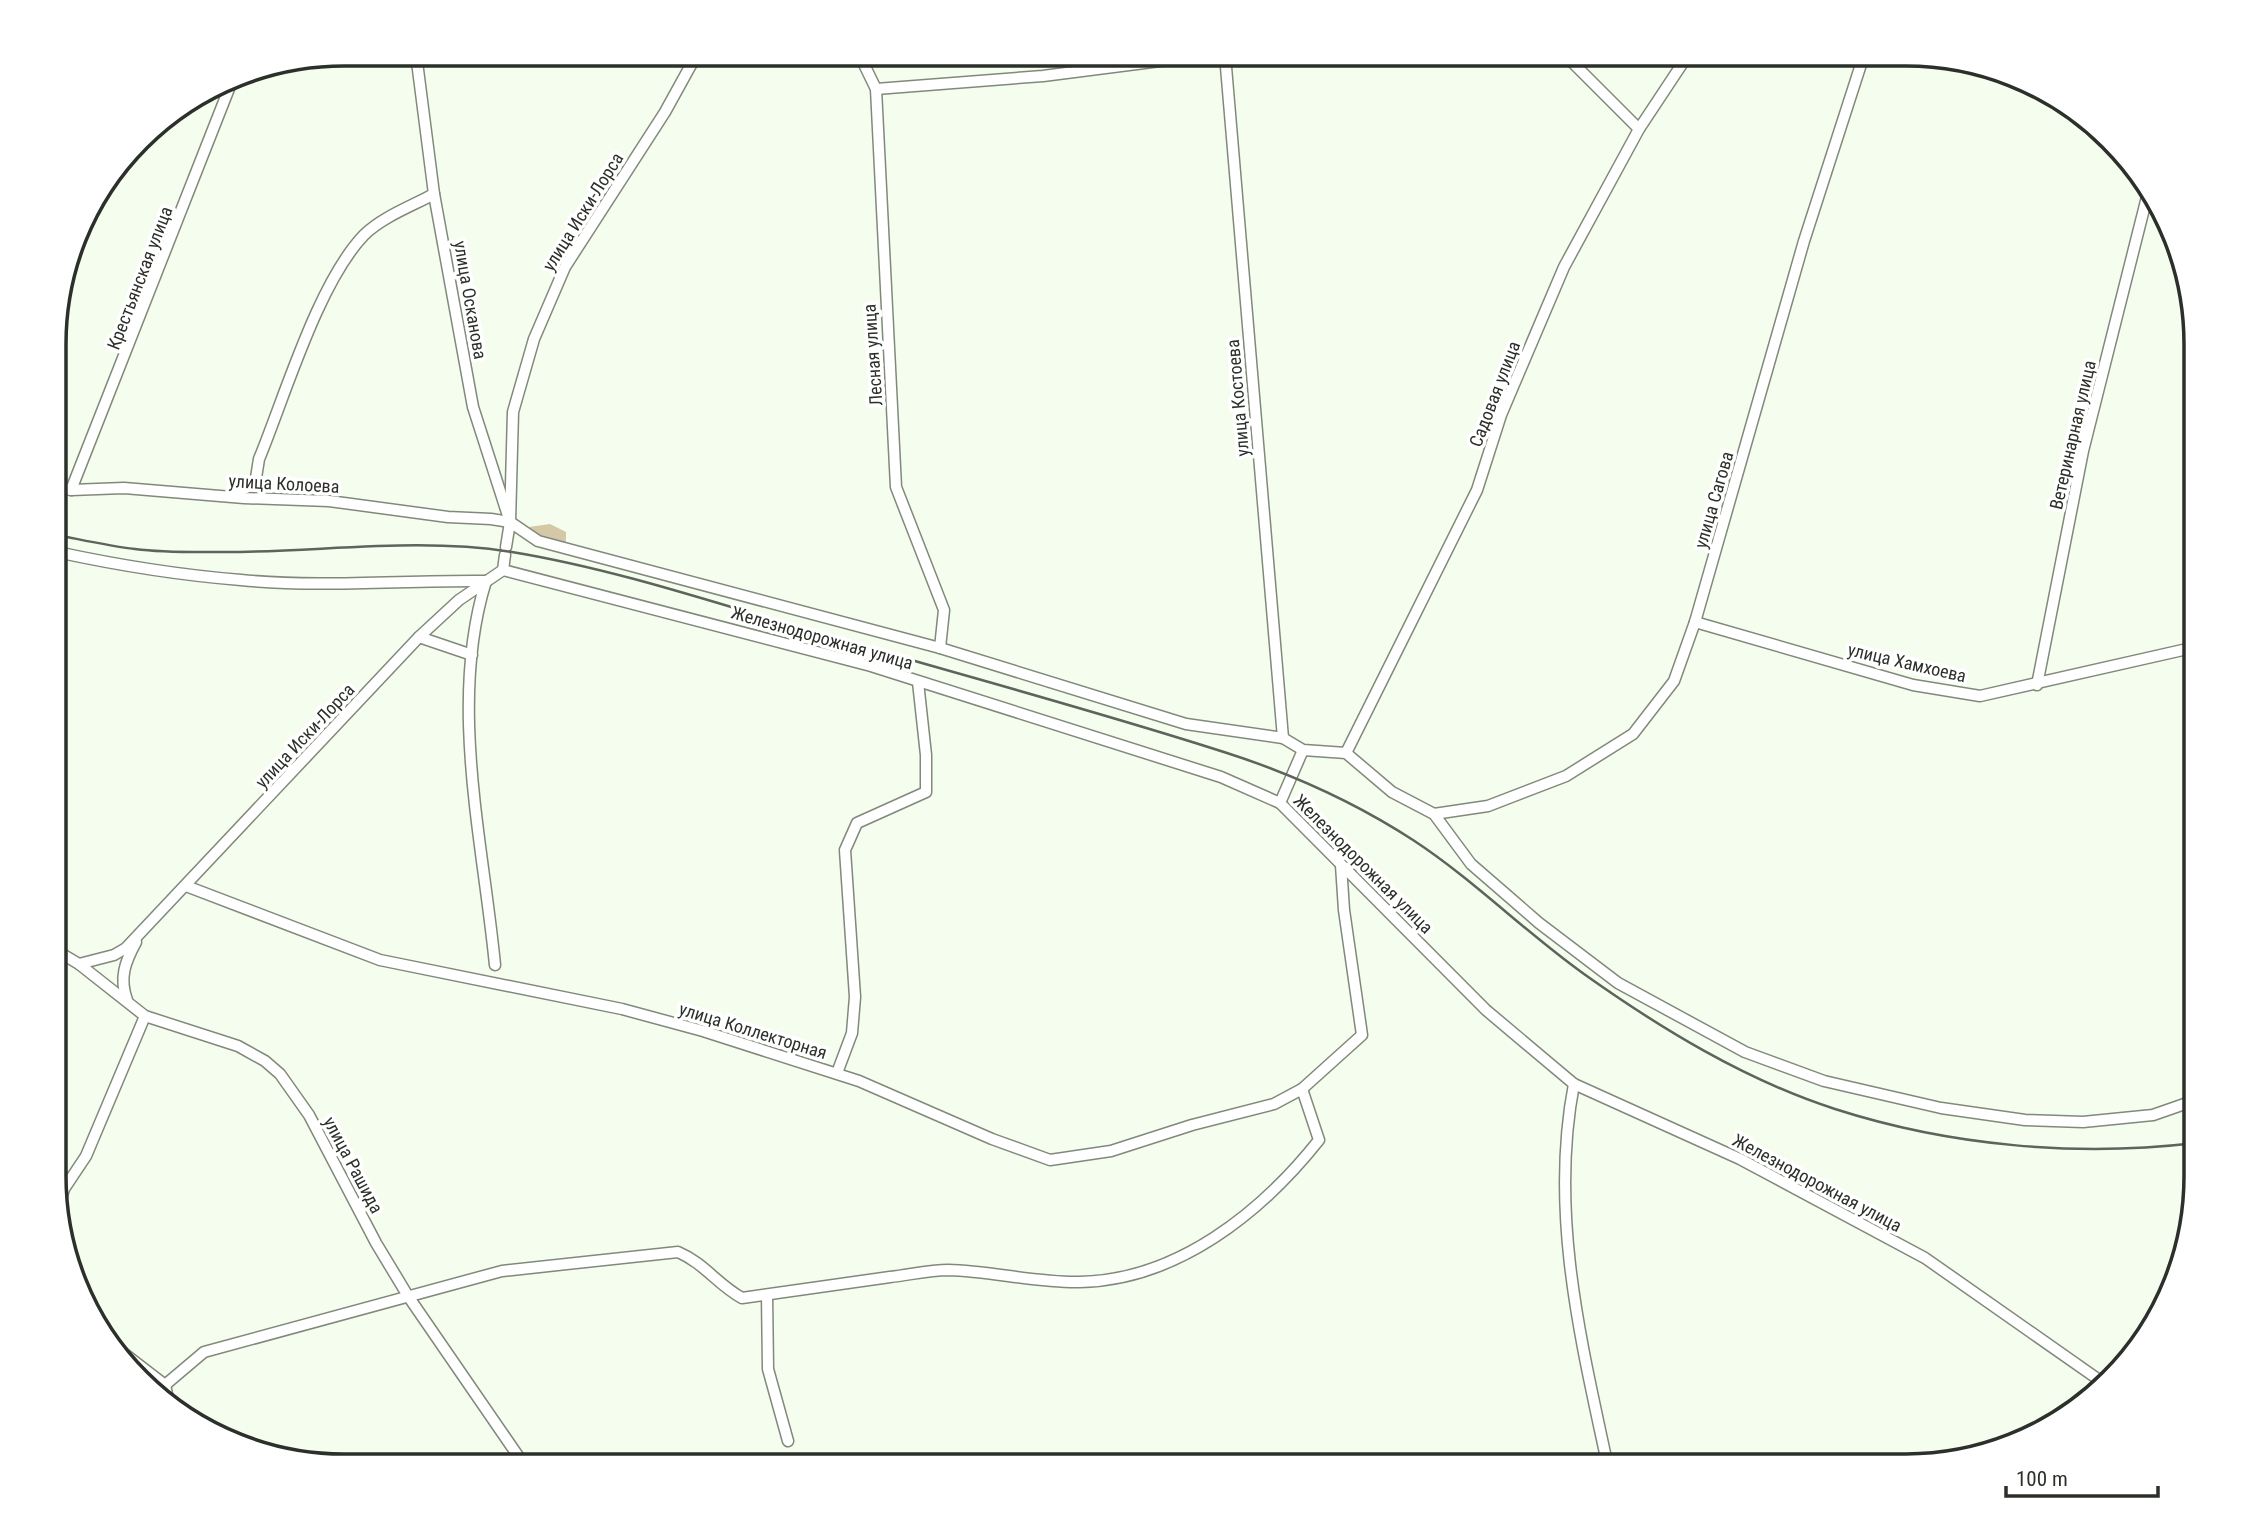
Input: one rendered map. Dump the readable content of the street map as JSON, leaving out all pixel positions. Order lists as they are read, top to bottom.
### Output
{
  "streets": {
    "street": [
      "улица Иски-Лорса",
      "Крестьянская улица",
      "улица Осканова",
      "Лесная улица",
      "Садовая улица",
      "улица Костоева",
      "Ветеринарная улица",
      "улица Колоева",
      "улица Сагова",
      "Железнодорожная улица",
      "улица Хамхоева",
      "улица Коллекторная",
      "улица Рашида"
    ]
  },
  "crossings": [
    ["улица Иски-Лорса", "улица Осканова"],
    ["улица Иски-Лорса", "улица Колоева"],
    ["улица Иски-Лорса", "Железнодорожная улица"],
    ["улица Иски-Лорса", "улица Коллекторная"],
    ["Крестьянская улица", "улица Колоева"],
    ["улица Осканова", "улица Колоева"],
    ["улица Осканова", "Железнодорожная улица"],
    ["Ветеринарная улица", "улица Хамхоева"],
    ["улица Сагова", "улица Хамхоева"],
    ["Железнодорожная улица", "улица Коллекторная"]
  ],
  "scale_bar": "100 m"
}
